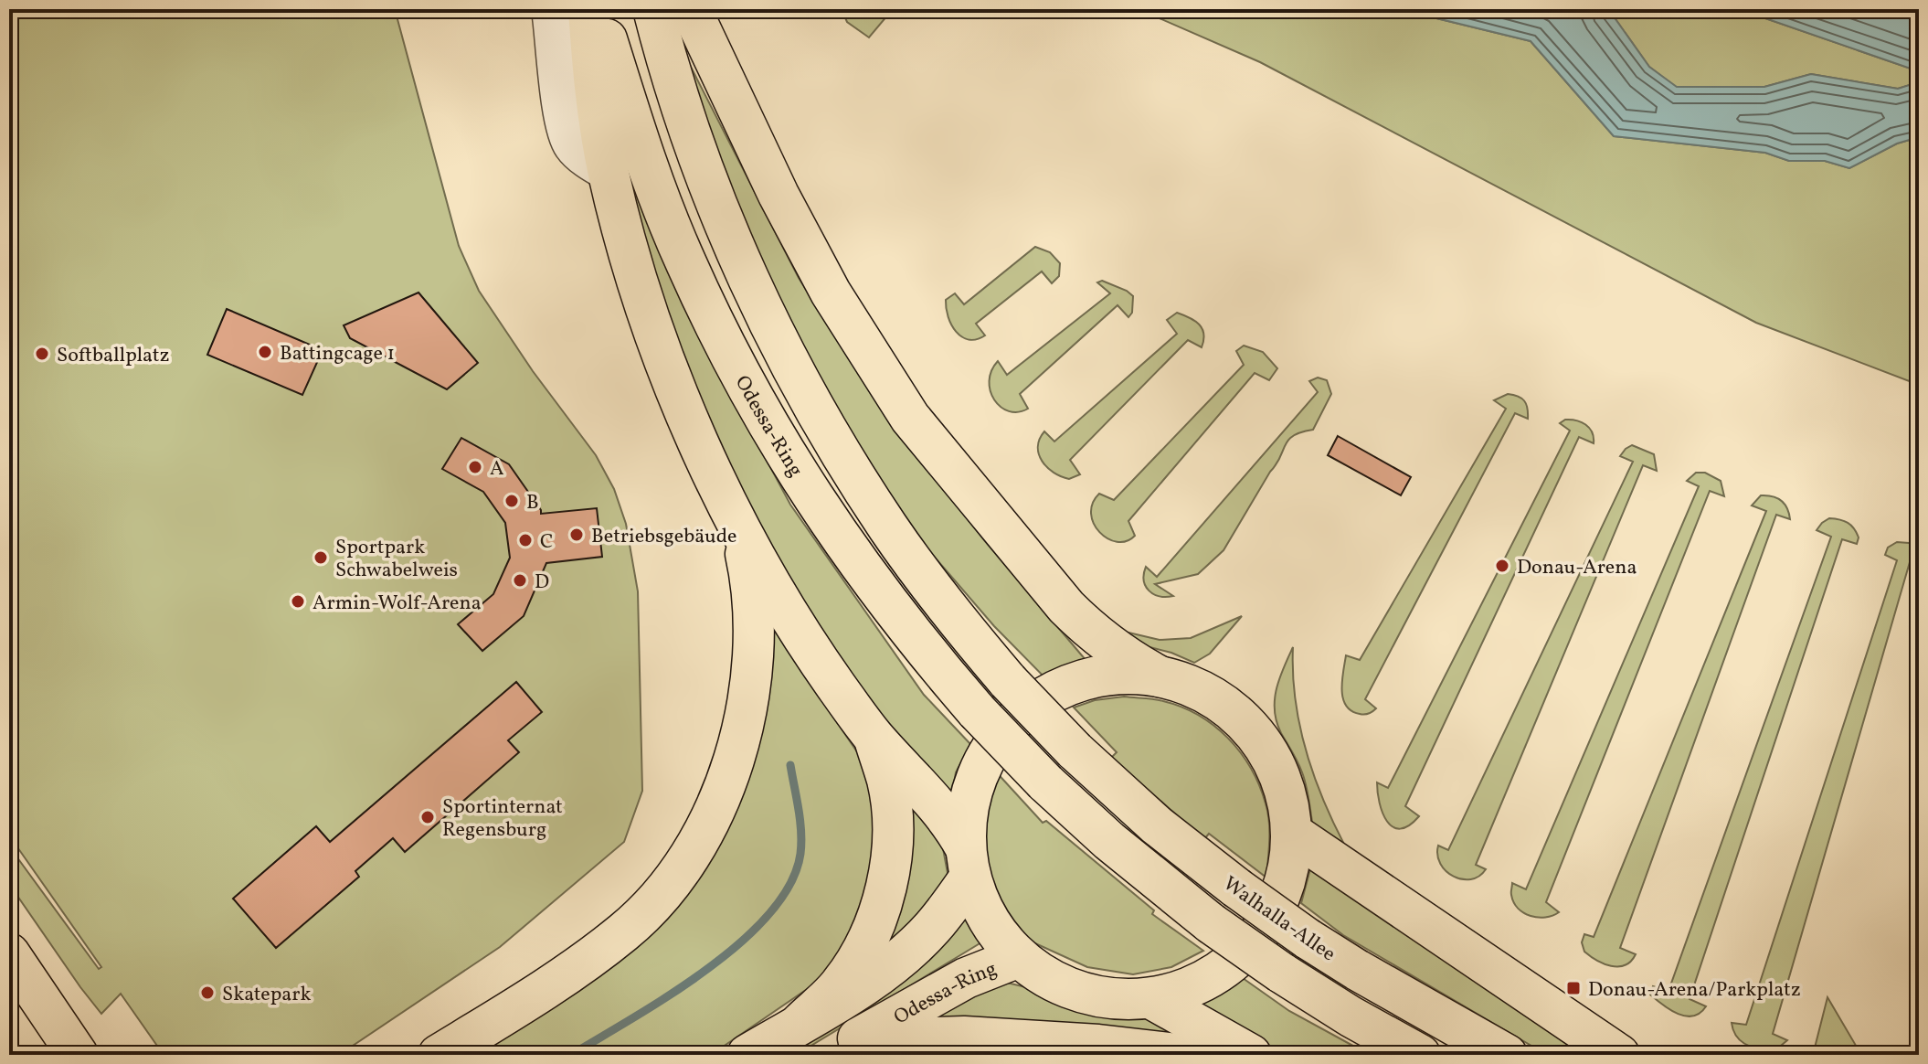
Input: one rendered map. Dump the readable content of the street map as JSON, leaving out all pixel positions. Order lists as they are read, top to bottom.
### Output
{
  "streets": {
    "main road": ["Odessa-Ring", "Walhalla-Allee"]
  },
  "places": {
    "other": [
      "Battingcage 1",
      "Softballplatz",
      "A",
      "B",
      "Betriebsgebäude",
      "C",
      "Sportpark Schwabelweis",
      "Donau-Arena",
      "D",
      "Armin-Wolf-Arena",
      "Sportinternat Regensburg",
      "Skatepark"
    ],
    "transit": ["Donau-Arena/Parkplatz"]
  }
}
